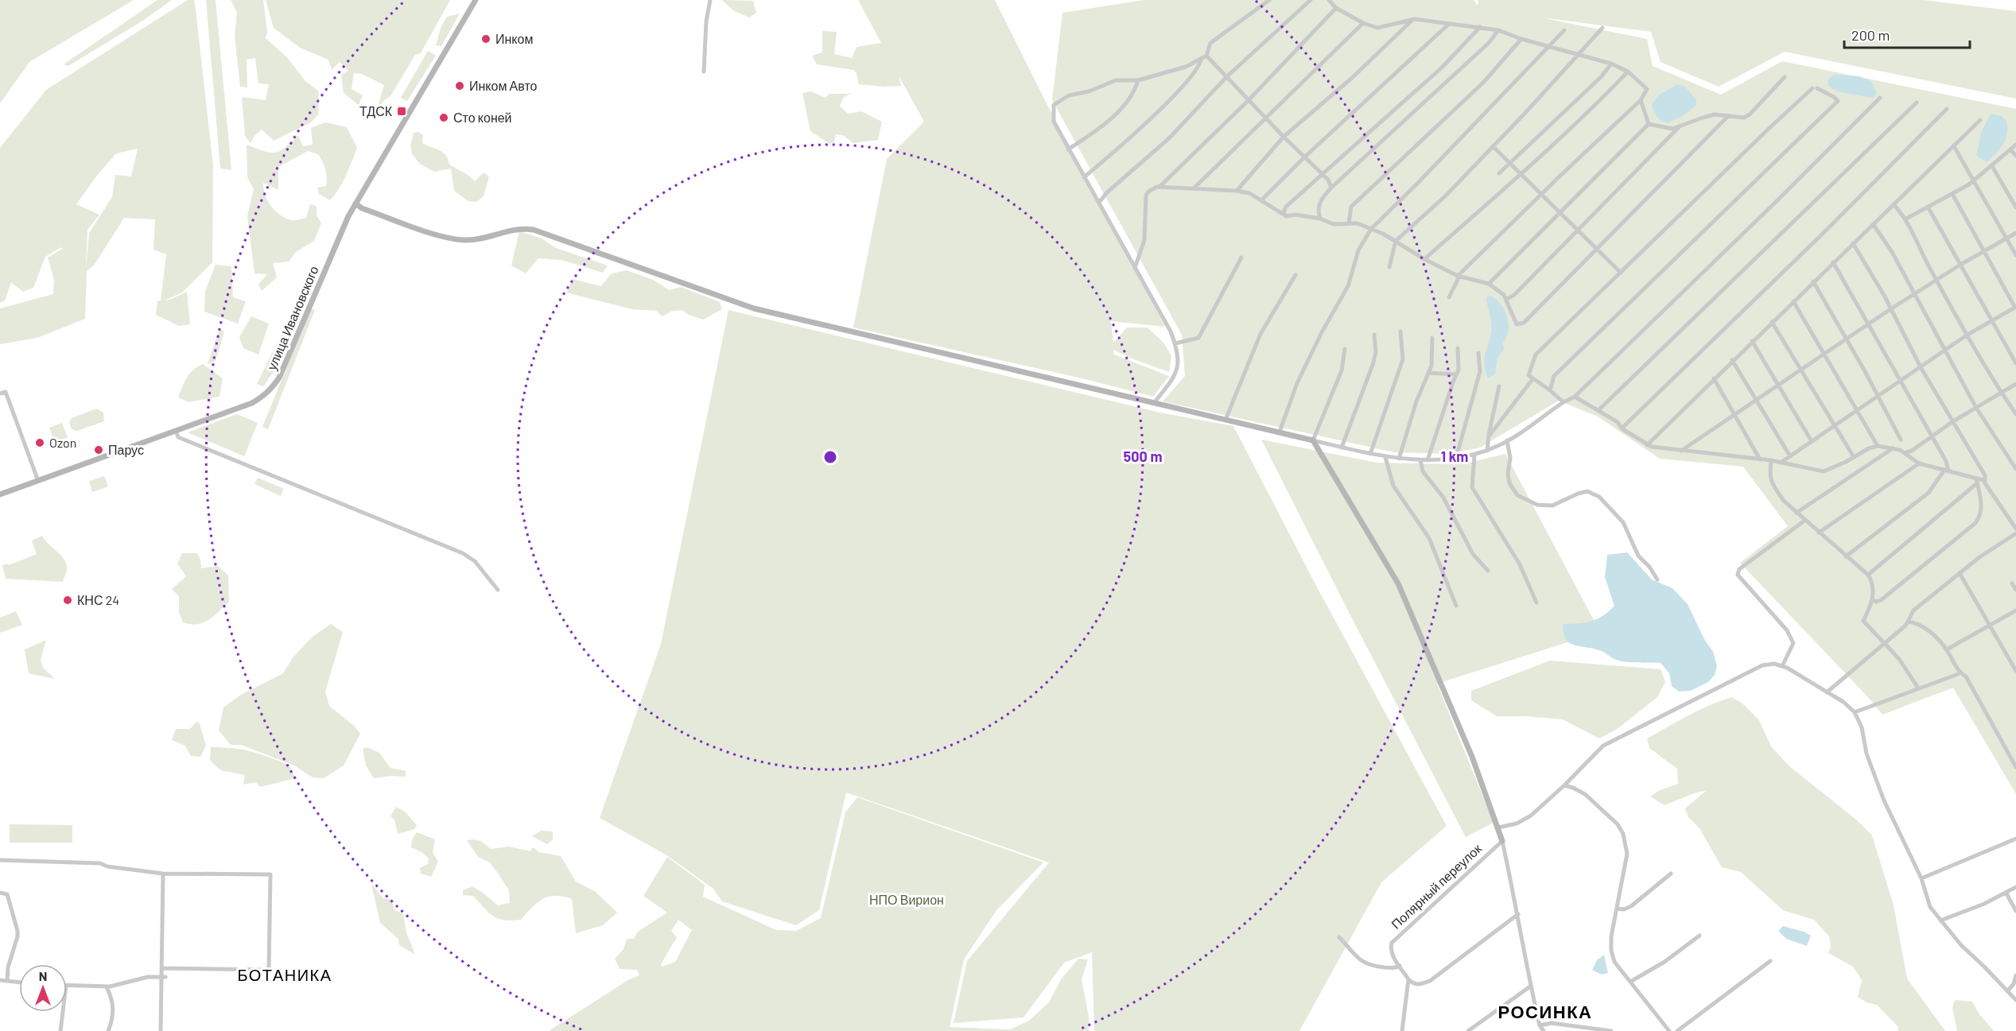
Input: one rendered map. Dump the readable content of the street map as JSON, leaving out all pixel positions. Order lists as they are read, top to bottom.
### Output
{
  "streets": {
    "street": ["улица Ивановского", "Полярный переулок"]
  },
  "districts": ["БОТАНИКА", "РОСИНКА"],
  "parks": ["НПО Вирион"],
  "places": {
    "other": [
      "Инком",
      "Инком Авто",
      "Сто коней",
      "Ozon",
      "Парус",
      "КНС 24"
    ],
    "transit": ["ТДСК"]
  },
  "scale_bar": "200 m",
  "north": "top",
  "rings": ["500 m", "1 km"]
}
